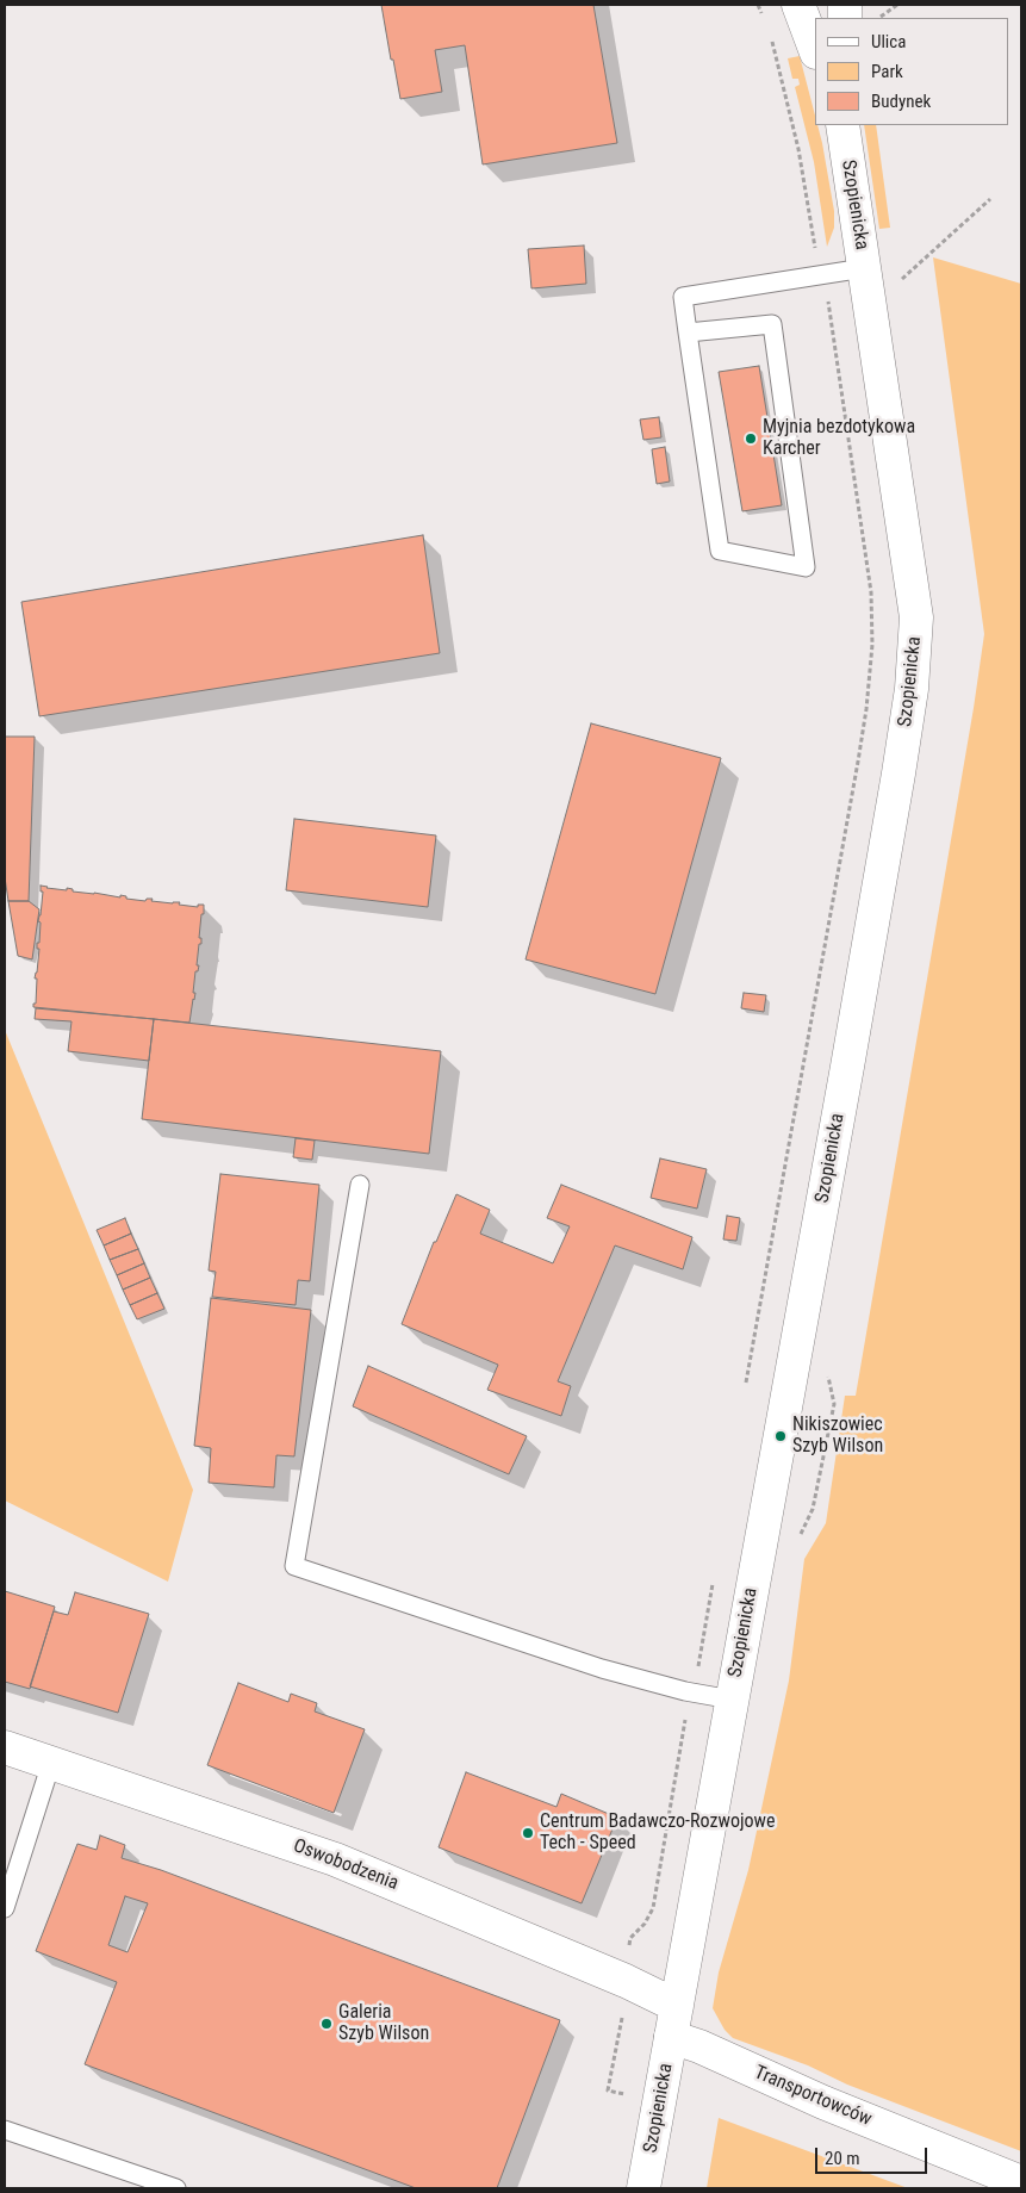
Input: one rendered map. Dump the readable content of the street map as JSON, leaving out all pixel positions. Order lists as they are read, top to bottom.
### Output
{
  "streets": {
    "street": ["Szopienicka", "Oswobodzenia", "Transportowców"]
  },
  "crossings": [
    ["Szopienicka", "Oswobodzenia"],
    ["Szopienicka", "Transportowców"],
    ["Oswobodzenia", "Transportowców"]
  ],
  "places": [
    "Myjnia bezdotykowa Karcher",
    "Nikiszowiec Szyb Wilson",
    "Centrum Badawczo-Rozwojowe Tech - Speed",
    "Galeria Szyb Wilson"
  ],
  "legend": ["Ulica", "Park", "Budynek"],
  "scale_bar": "20 m"
}
